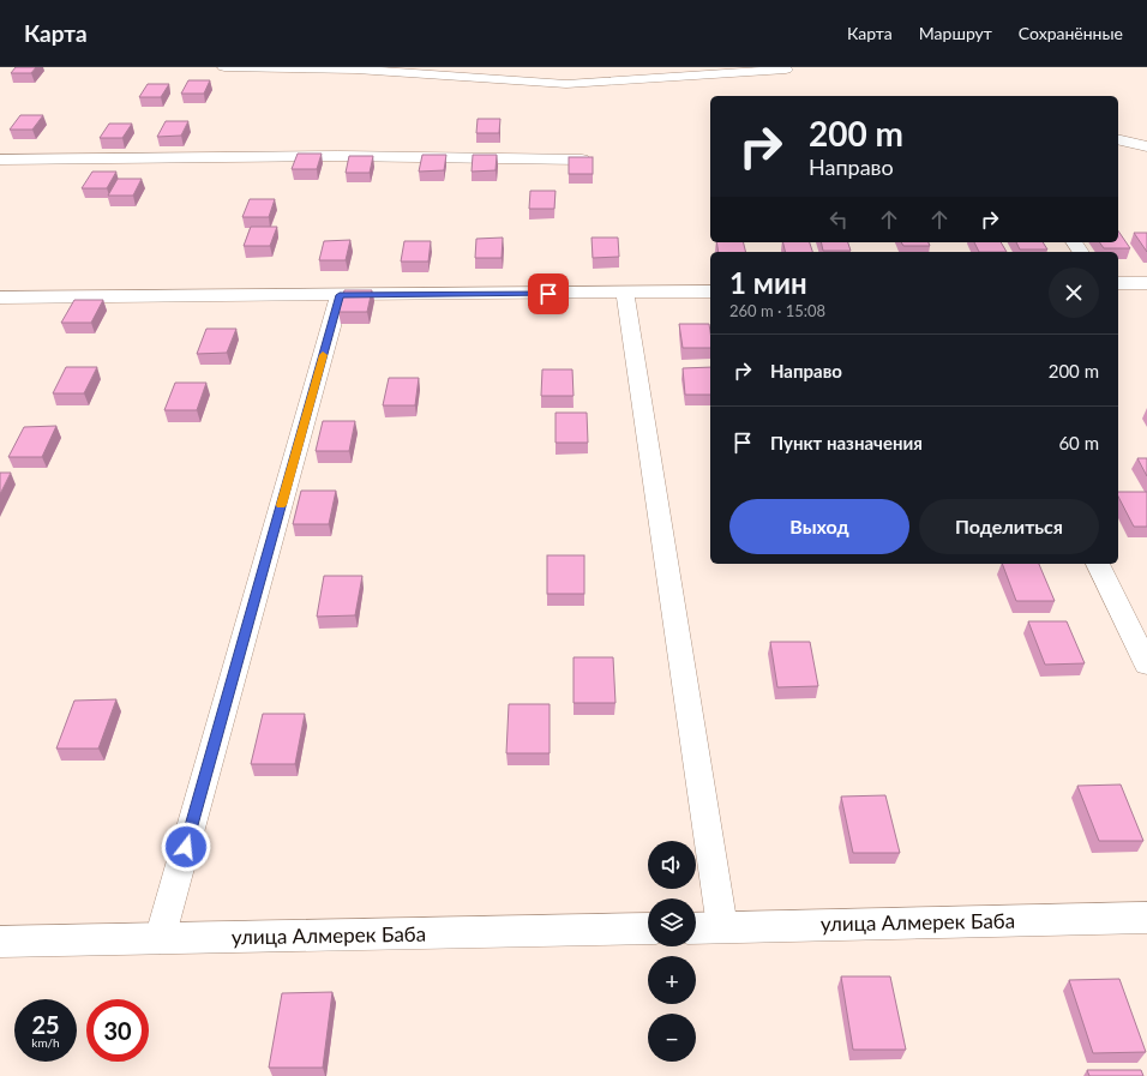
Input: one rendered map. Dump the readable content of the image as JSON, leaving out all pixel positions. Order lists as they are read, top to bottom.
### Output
{
  "streets": {
    "street": ["улица Алмерек Баба"]
  },
  "page": {
    "header": "Карта",
    "nav": ["Карта", "Маршрут", "Сохранённые"],
    "turn": ["200 m", "Направо"],
    "heading": ["1 мин", "260 m · 15:08"],
    "list": [
      {
        "name": "Направо",
        "value": "200 m"
      },
      {
        "name": "Пункт назначения",
        "value": "60 m"
      }
    ],
    "buttons": ["Выход", "Поделиться"],
    "map_buttons": ["+", "−"],
    "speed": "25 km/h",
    "limit": "30"
  }
}
